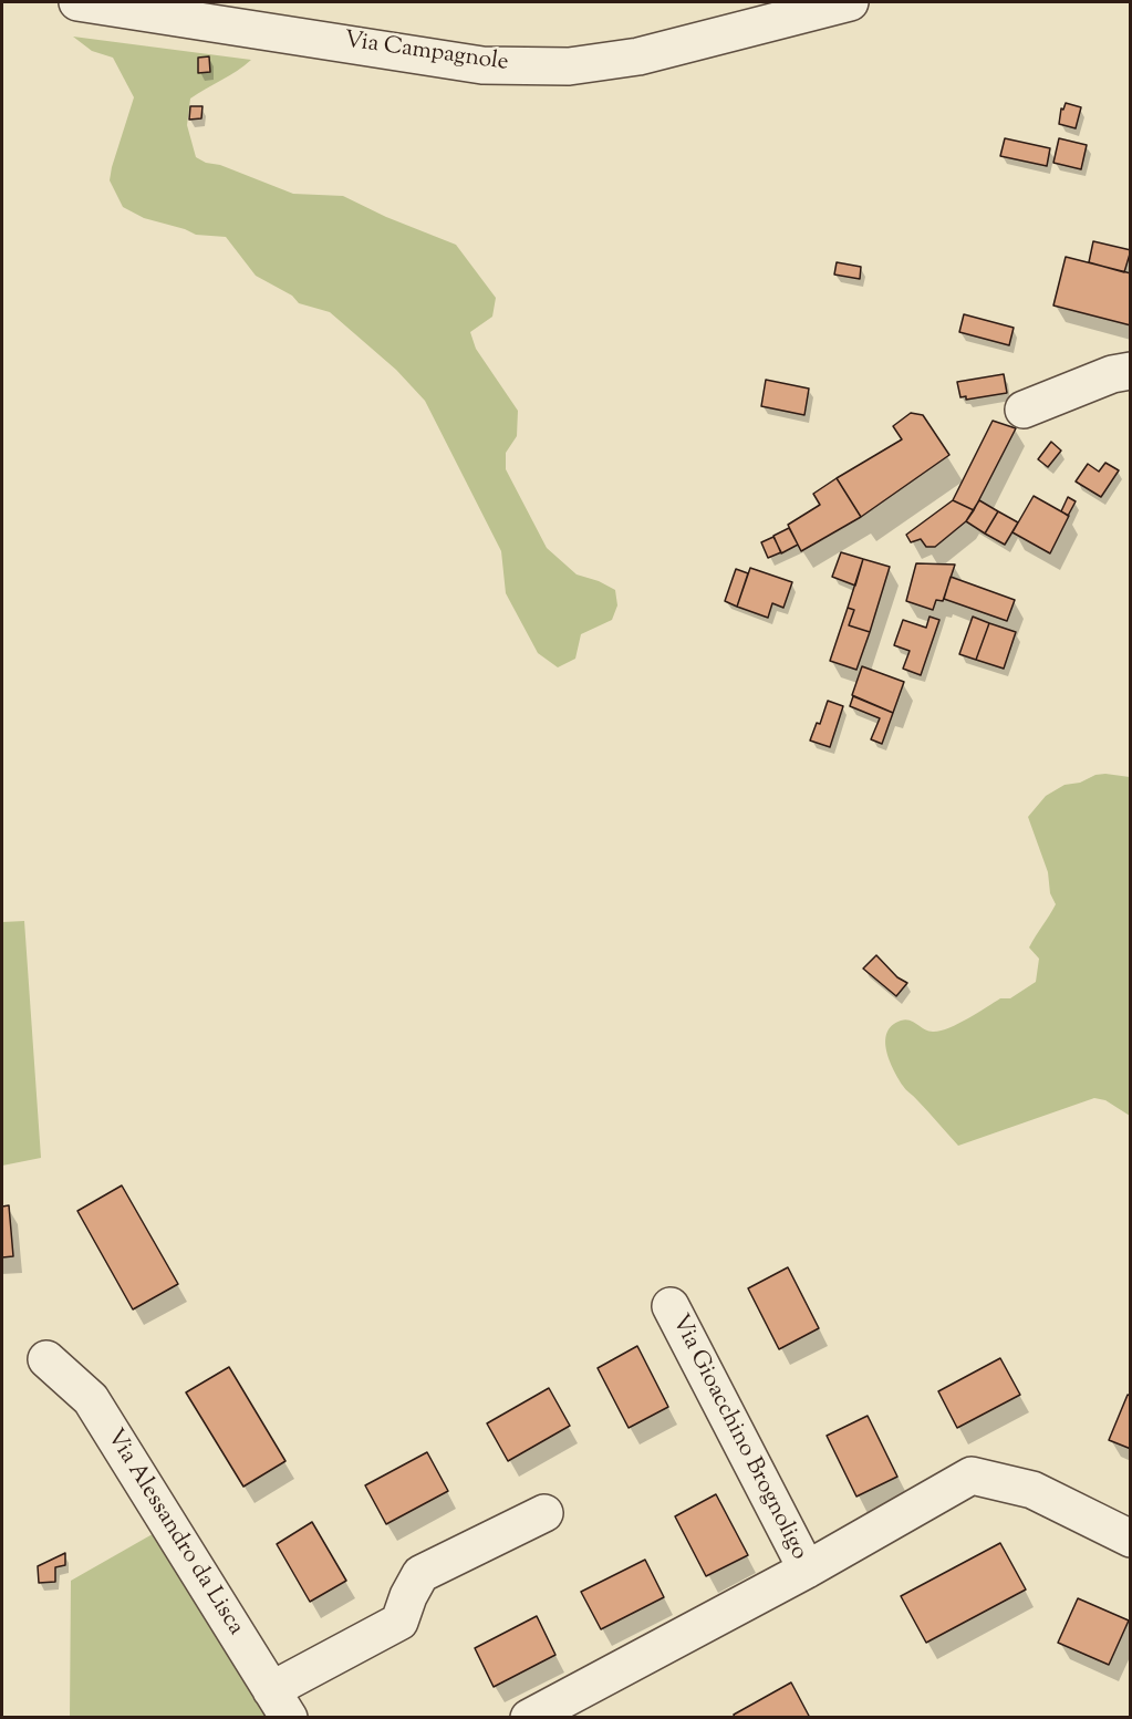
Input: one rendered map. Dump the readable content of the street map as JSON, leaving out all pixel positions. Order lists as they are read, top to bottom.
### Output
{
  "streets": {
    "street": ["Via Campagnole", "Via Gioacchino Brognoligo", "Via Alessandro da Lisca"]
  }
}
